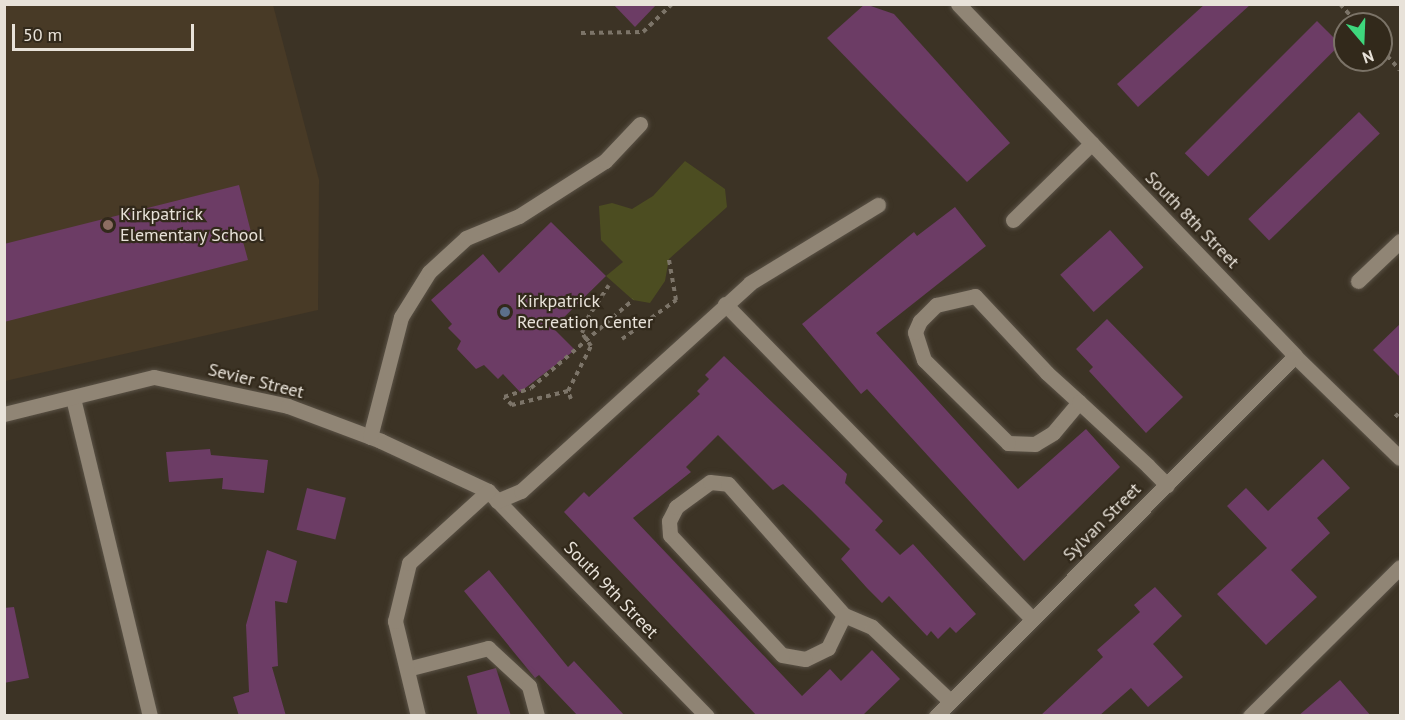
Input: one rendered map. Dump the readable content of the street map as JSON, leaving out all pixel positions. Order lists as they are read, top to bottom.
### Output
{
  "streets": {
    "street": [
      "South 8th Street",
      "Sevier Street",
      "Sylvan Street",
      "South 9th Street"
    ]
  },
  "crossings": [
    ["South 8th Street", "Sylvan Street"],
    ["Sevier Street", "South 9th Street"]
  ],
  "places": ["Kirkpatrick Elementary School", "Kirkpatrick Recreation Center"],
  "scale_bar": "50 m",
  "north": "bottom"
}
